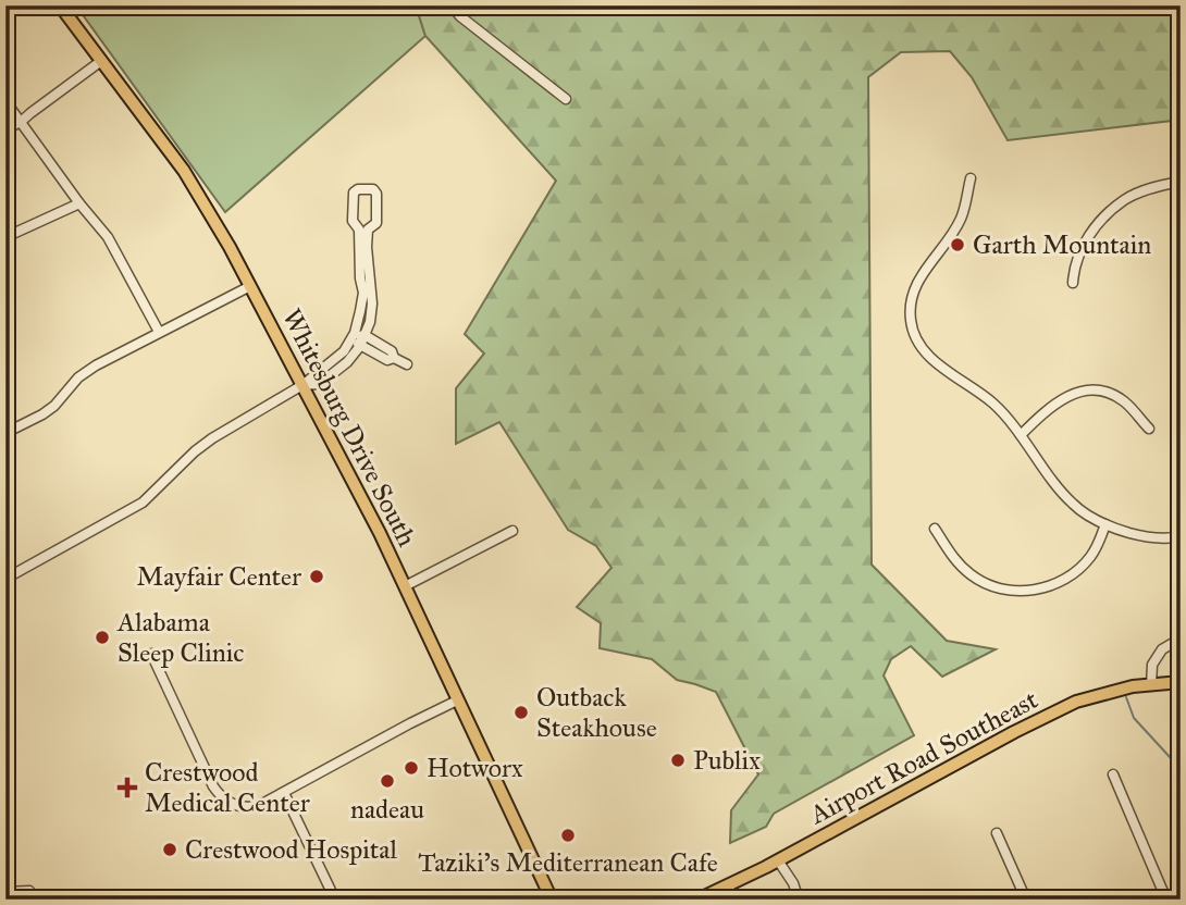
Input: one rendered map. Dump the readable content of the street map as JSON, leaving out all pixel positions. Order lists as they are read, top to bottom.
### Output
{
  "streets": {
    "main road": ["Whitesburg Drive South", "Airport Road Southeast"]
  },
  "places": {
    "other": [
      "Garth Mountain",
      "Mayfair Center",
      "Alabama Sleep Clinic",
      "Outback Steakhouse",
      "Publix",
      "Hotworx",
      "nadeau",
      "Taziki's Mediterranean Cafe",
      "Crestwood Hospital"
    ],
    "health": ["Crestwood Medical Center"]
  }
}
